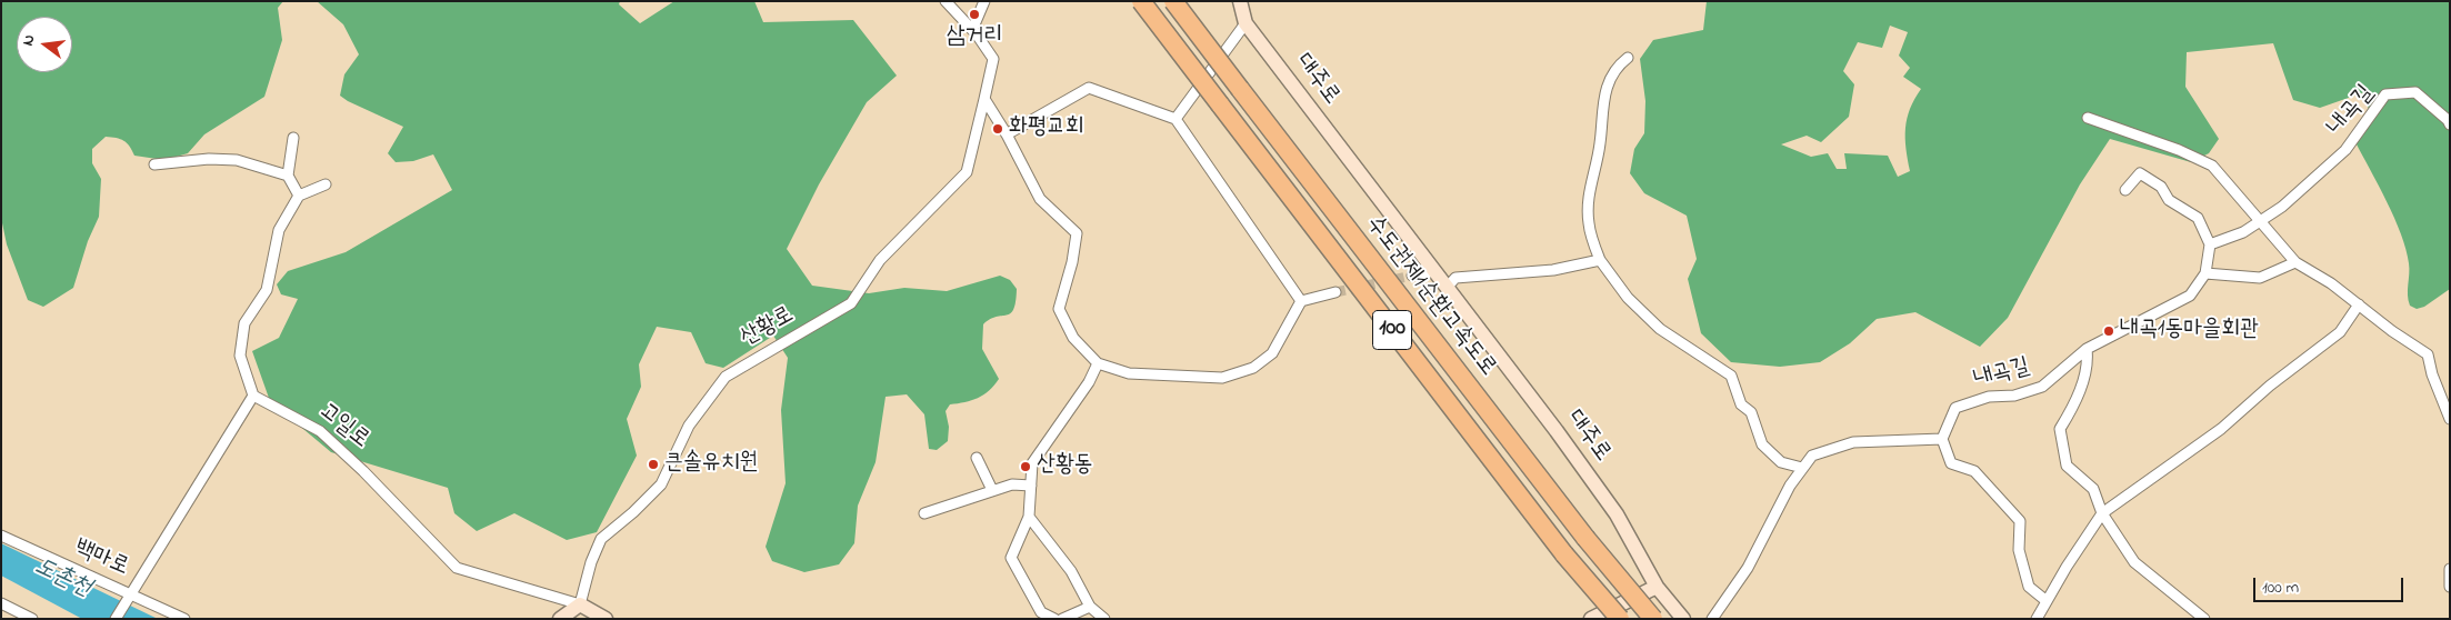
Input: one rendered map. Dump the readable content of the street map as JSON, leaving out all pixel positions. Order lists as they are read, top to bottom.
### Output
{
  "streets": {
    "highway": ["수도권제1순환고속도로", "100"],
    "street": [
      "대주로",
      "내곡길",
      "산황로",
      "고일로",
      "백마로"
    ]
  },
  "crossings": [
    ["산황로", "고일로"]
  ],
  "water": ["도촌천"],
  "places": [
    "삼거리",
    "화평교회",
    "내곡1동마을회관",
    "큰솔유치원",
    "산황동"
  ],
  "scale_bar": "100 m",
  "north": "left"
}
